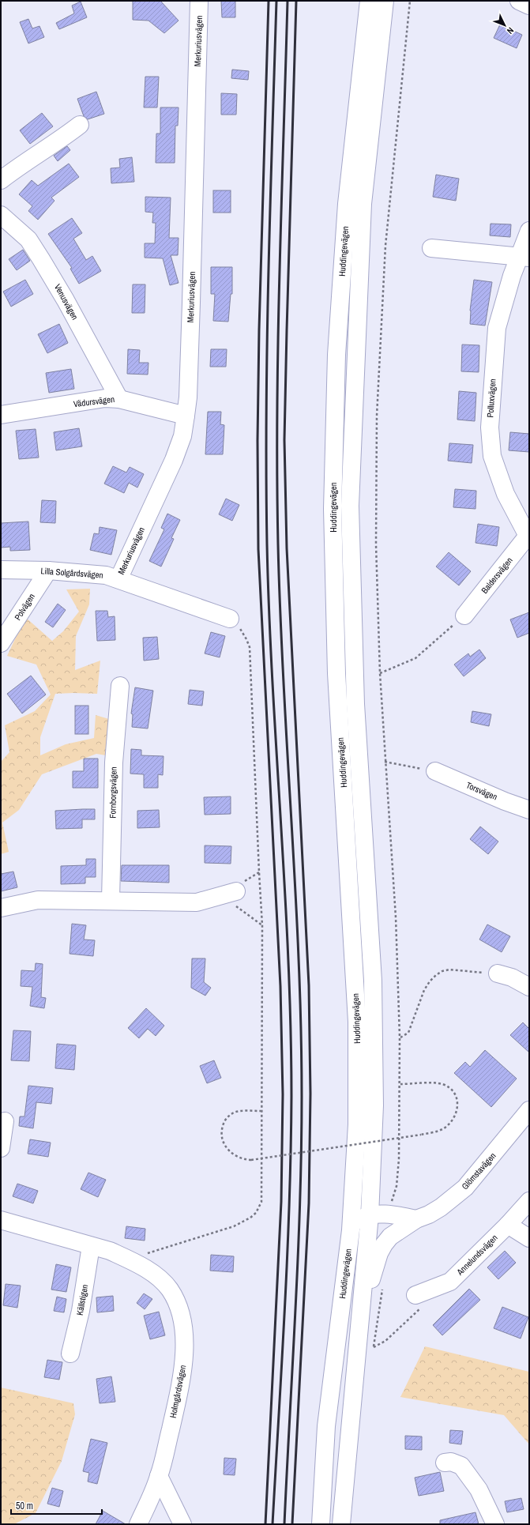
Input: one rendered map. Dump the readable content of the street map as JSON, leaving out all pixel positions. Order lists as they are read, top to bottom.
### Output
{
  "streets": {
    "street": [
      "Merkuriusvägen",
      "Huddingevägen",
      "Venusvägen",
      "Polluxvägen",
      "Vädursvägen",
      "Lilla Solgårdsvägen",
      "Baldersvägen",
      "Polvägen",
      "Torsvägen",
      "Fornborgsvägen",
      "Glömstavägen",
      "Annelundsvägen",
      "Källstigen",
      "Holmgårdsvägen"
    ]
  },
  "crossings": [
    ["Merkuriusvägen", "Vädursvägen"],
    ["Merkuriusvägen", "Lilla Solgårdsvägen"],
    ["Huddingevägen", "Glömstavägen"],
    ["Venusvägen", "Vädursvägen"],
    ["Polluxvägen", "Baldersvägen"],
    ["Lilla Solgårdsvägen", "Polvägen"],
    ["Källstigen", "Holmgårdsvägen"]
  ],
  "scale_bar": "50 m",
  "north": "bottom right"
}
